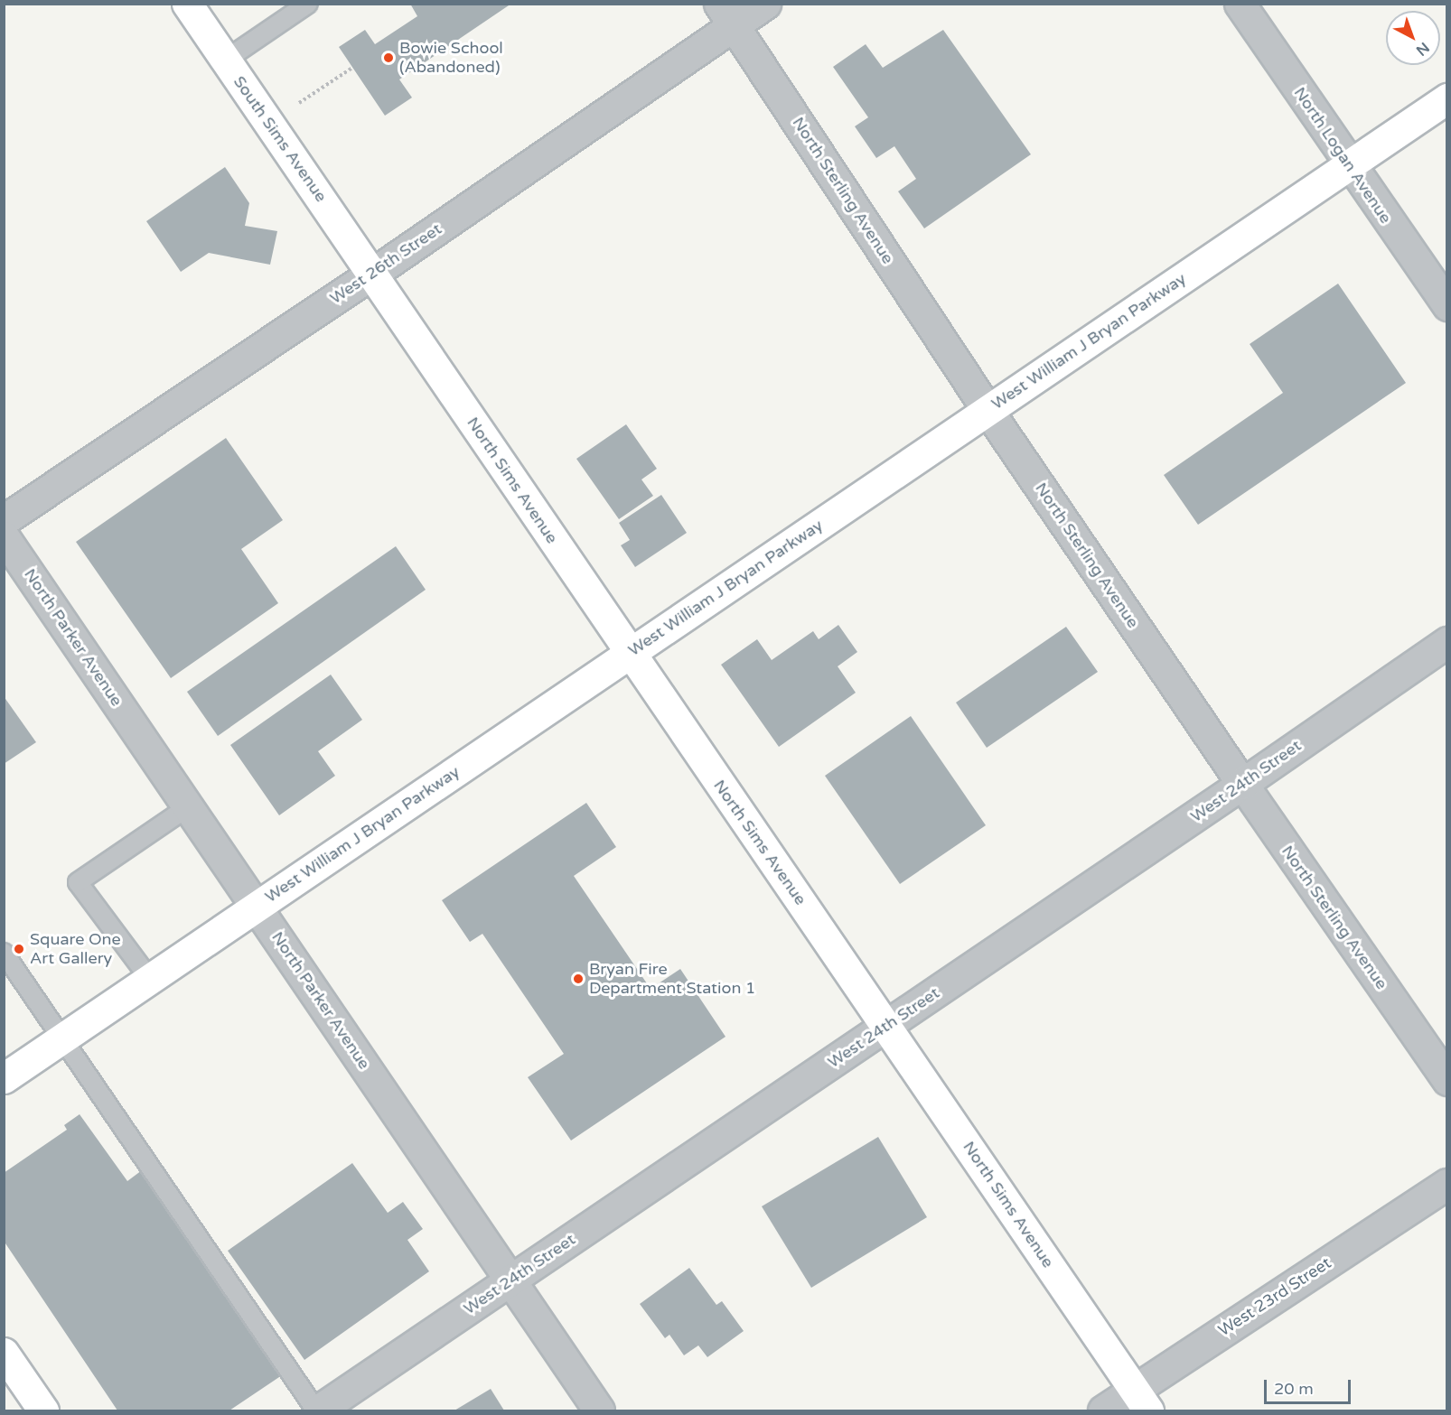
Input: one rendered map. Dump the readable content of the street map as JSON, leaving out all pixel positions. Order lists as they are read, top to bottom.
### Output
{
  "streets": {
    "street": [
      "South Sims Avenue",
      "North Logan Avenue",
      "North Sterling Avenue",
      "West 26th Street",
      "West William J Bryan Parkway",
      "North Sims Avenue",
      "North Parker Avenue",
      "West 24th Street",
      "West 23rd Street"
    ]
  },
  "crossings": [
    ["South Sims Avenue", "West 26th Street"],
    ["South Sims Avenue", "North Sims Avenue"],
    ["North Logan Avenue", "West William J Bryan Parkway"],
    ["North Sterling Avenue", "West 26th Street"],
    ["North Sterling Avenue", "West William J Bryan Parkway"],
    ["North Sterling Avenue", "West 24th Street"],
    ["West 26th Street", "North Sims Avenue"],
    ["West William J Bryan Parkway", "North Sims Avenue"],
    ["West William J Bryan Parkway", "North Parker Avenue"],
    ["North Sims Avenue", "West 24th Street"],
    ["North Sims Avenue", "West 23rd Street"],
    ["North Parker Avenue", "West 24th Street"]
  ],
  "places": ["Bowie School (Abandoned)", "Square One Art Gallery", "Bryan Fire Department Station 1"],
  "scale_bar": "20 m",
  "north": "bottom right"
}
